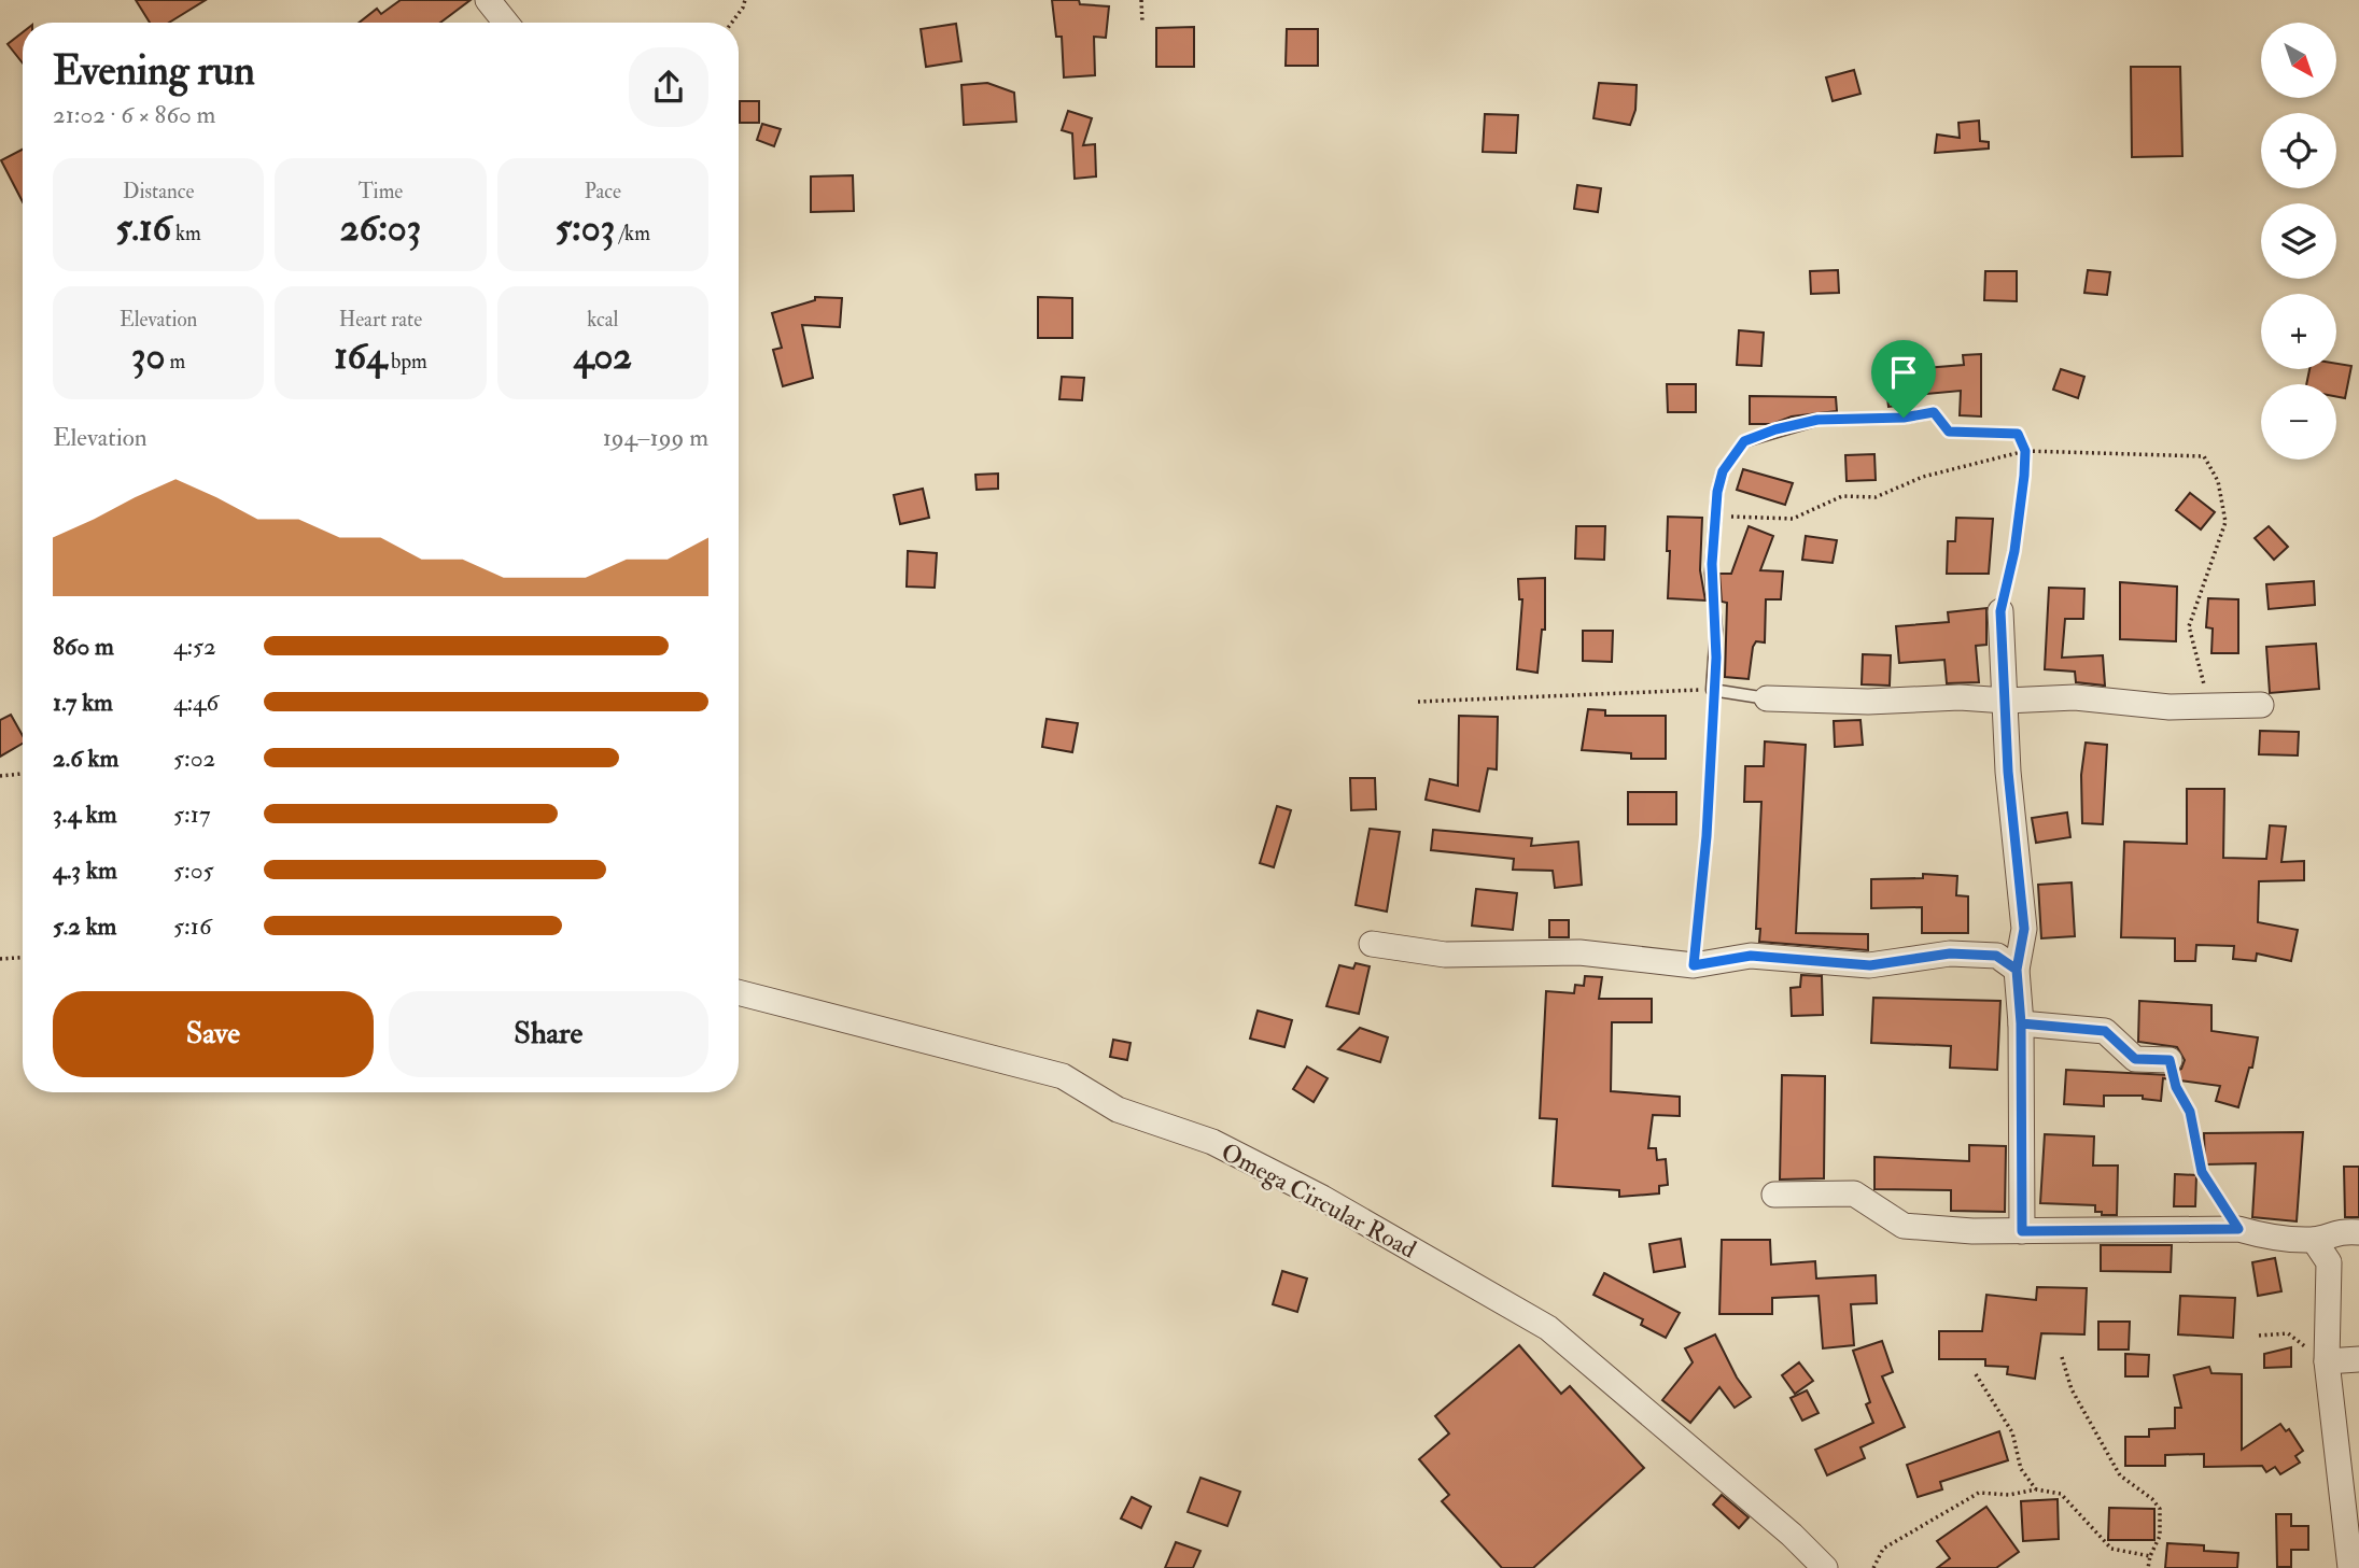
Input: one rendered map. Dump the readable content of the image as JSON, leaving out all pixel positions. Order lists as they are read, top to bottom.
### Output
{
  "streets": {
    "street": ["Omega Circular Road"]
  },
  "north": "bottom right",
  "page": {
    "map_buttons": ["+", "−"],
    "heading": ["Evening run", "21:02 · 6 × 860 m"],
    "stats": [
      ["Distance", "5.16 km"],
      ["Time", "26:03"],
      ["Pace", "5:03 /km"],
      ["Elevation", "30 m"],
      ["Heart rate", "164 bpm"],
      ["kcal", "402"]
    ],
    "chart": ["Elevation", "194–199 m"],
    "list": [
      {
        "name": "860 m",
        "note": "4:52"
      },
      {
        "name": "1.7 km",
        "note": "4:46"
      },
      {
        "name": "2.6 km",
        "note": "5:02"
      },
      {
        "name": "3.4 km",
        "note": "5:17"
      },
      {
        "name": "4.3 km",
        "note": "5:05"
      },
      {
        "name": "5.2 km",
        "note": "5:16"
      }
    ],
    "buttons": ["Save", "Share"]
  }
}
